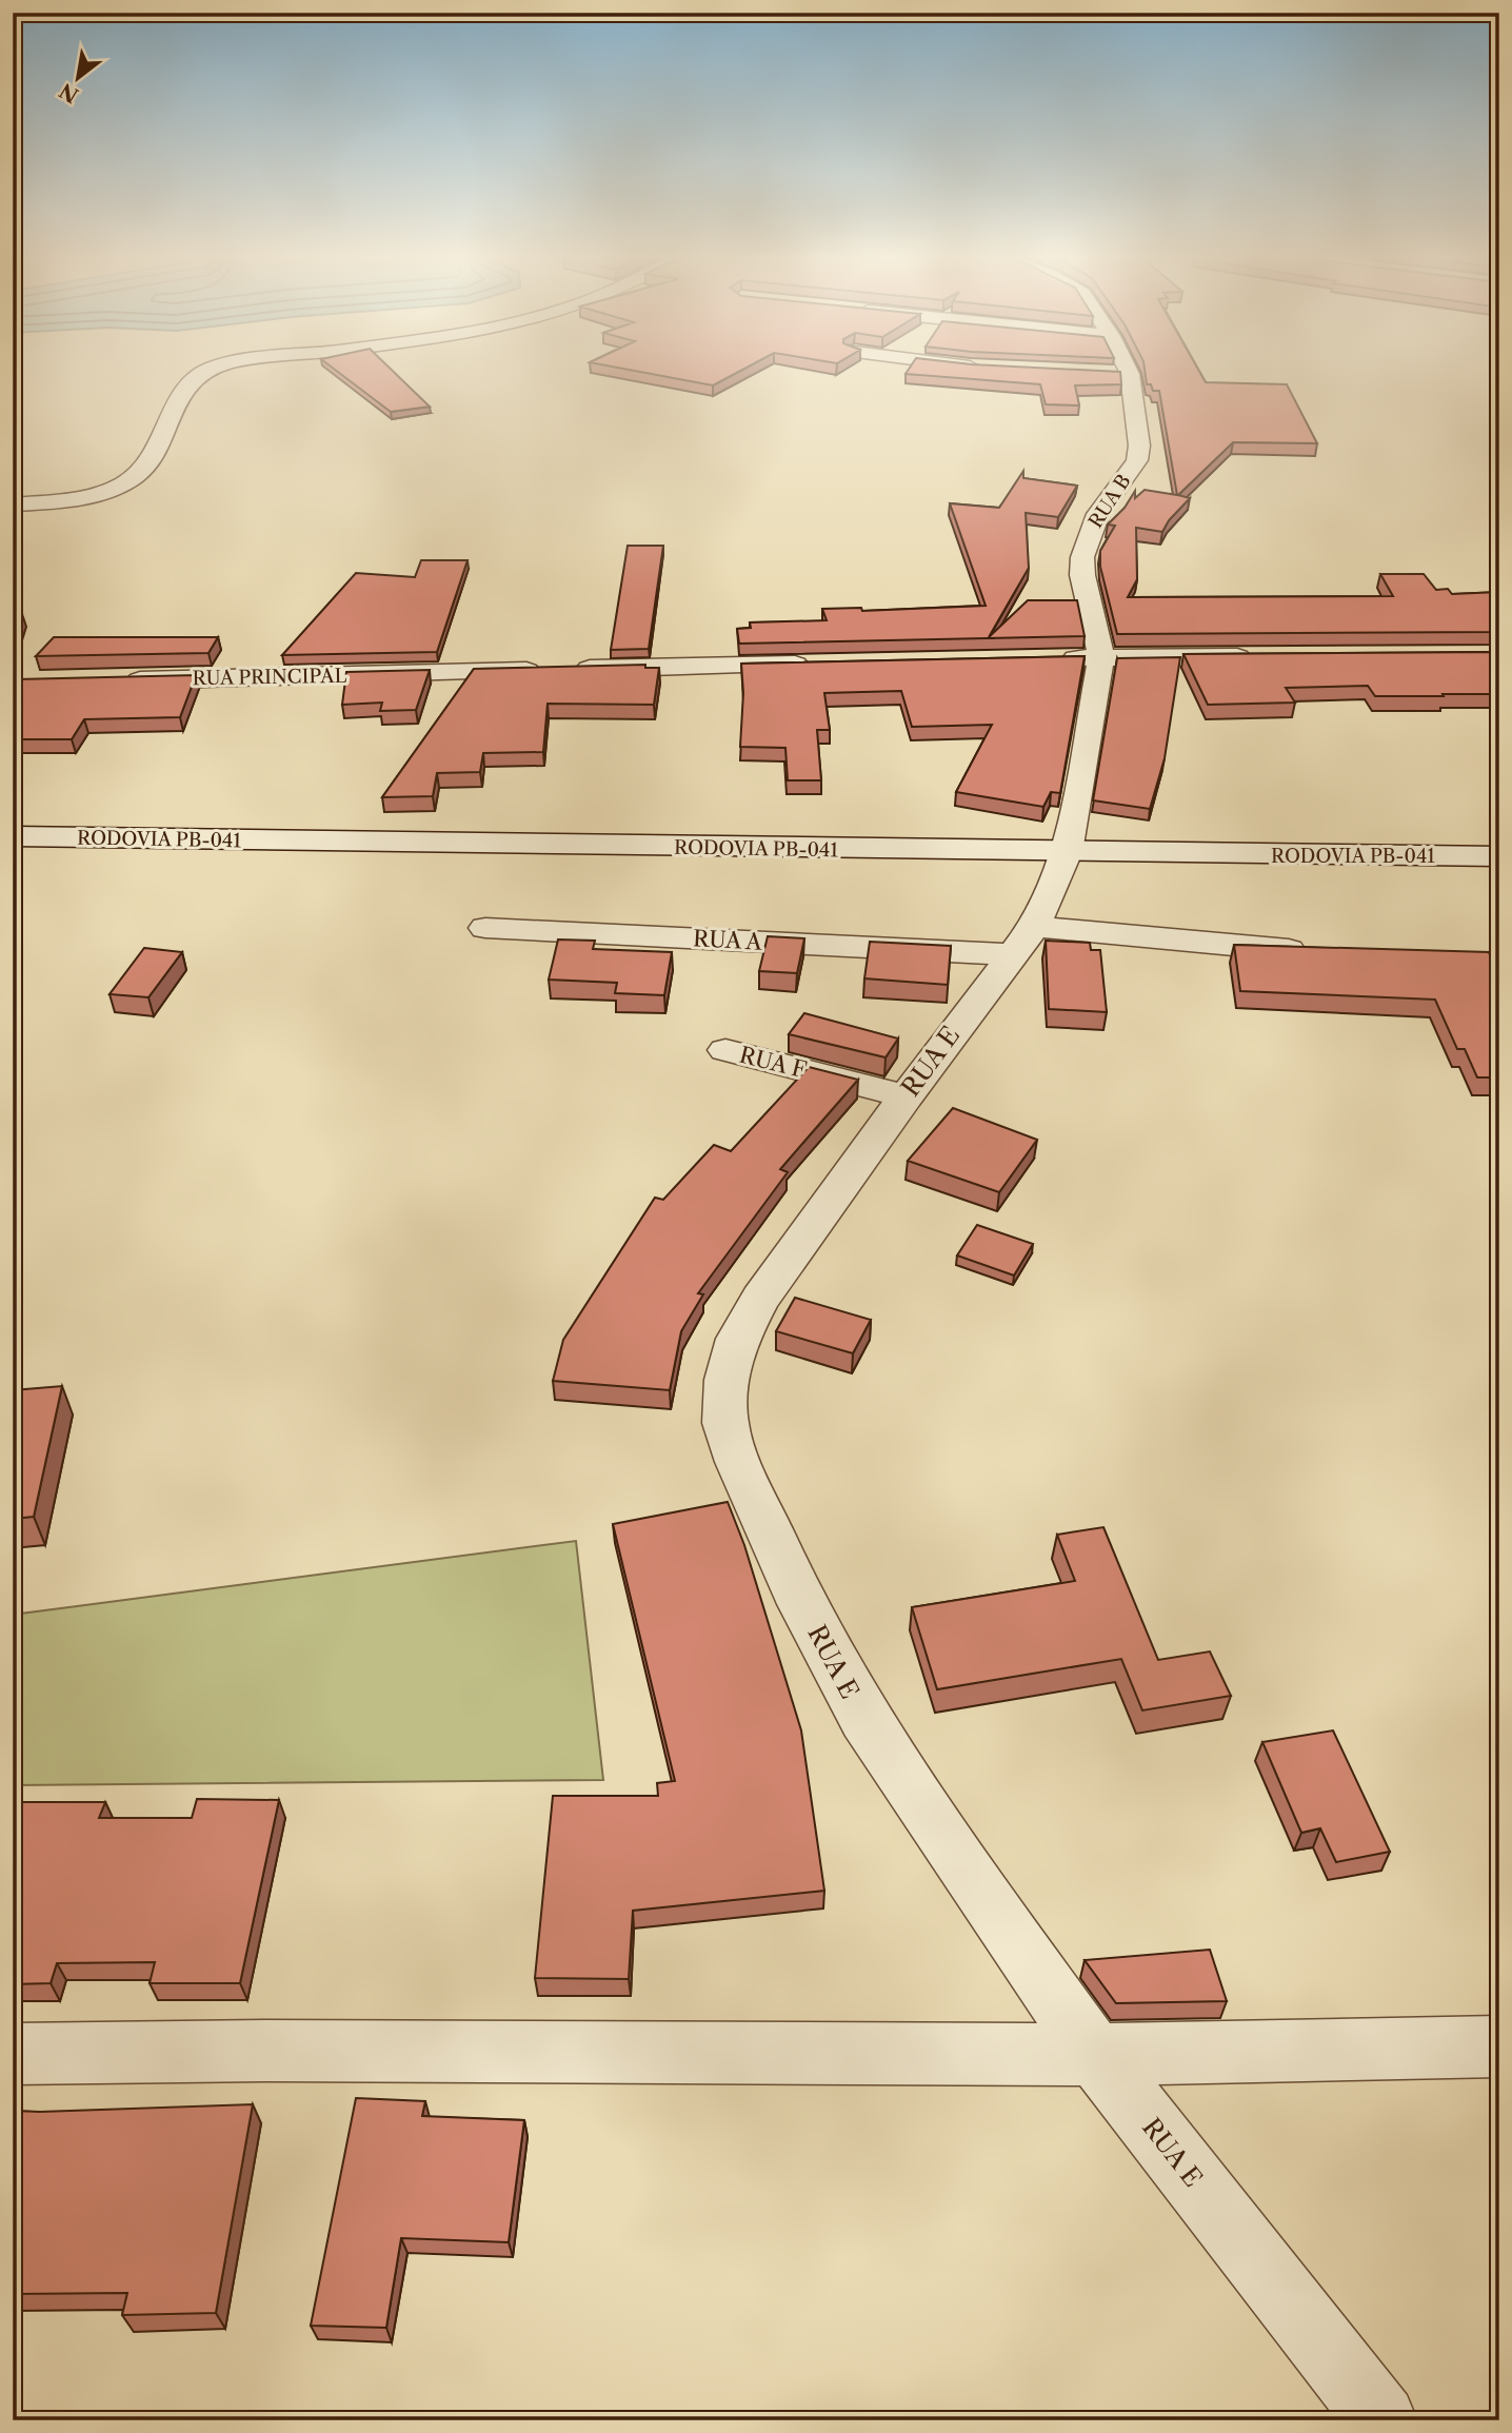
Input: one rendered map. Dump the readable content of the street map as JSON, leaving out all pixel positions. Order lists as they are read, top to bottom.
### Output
{
  "streets": {
    "street": [
      "RUA B",
      "RUA PRINCIPAL",
      "RODOVIA PB-041",
      "RUA A",
      "RUA E",
      "RUA F"
    ]
  },
  "crossings": [
    ["RUA B", "RODOVIA PB-041"],
    ["RUA B", "RUA E"],
    ["RODOVIA PB-041", "RUA E"],
    ["RUA A", "RUA E"],
    ["RUA E", "RUA F"]
  ],
  "north": "bottom left"
}
